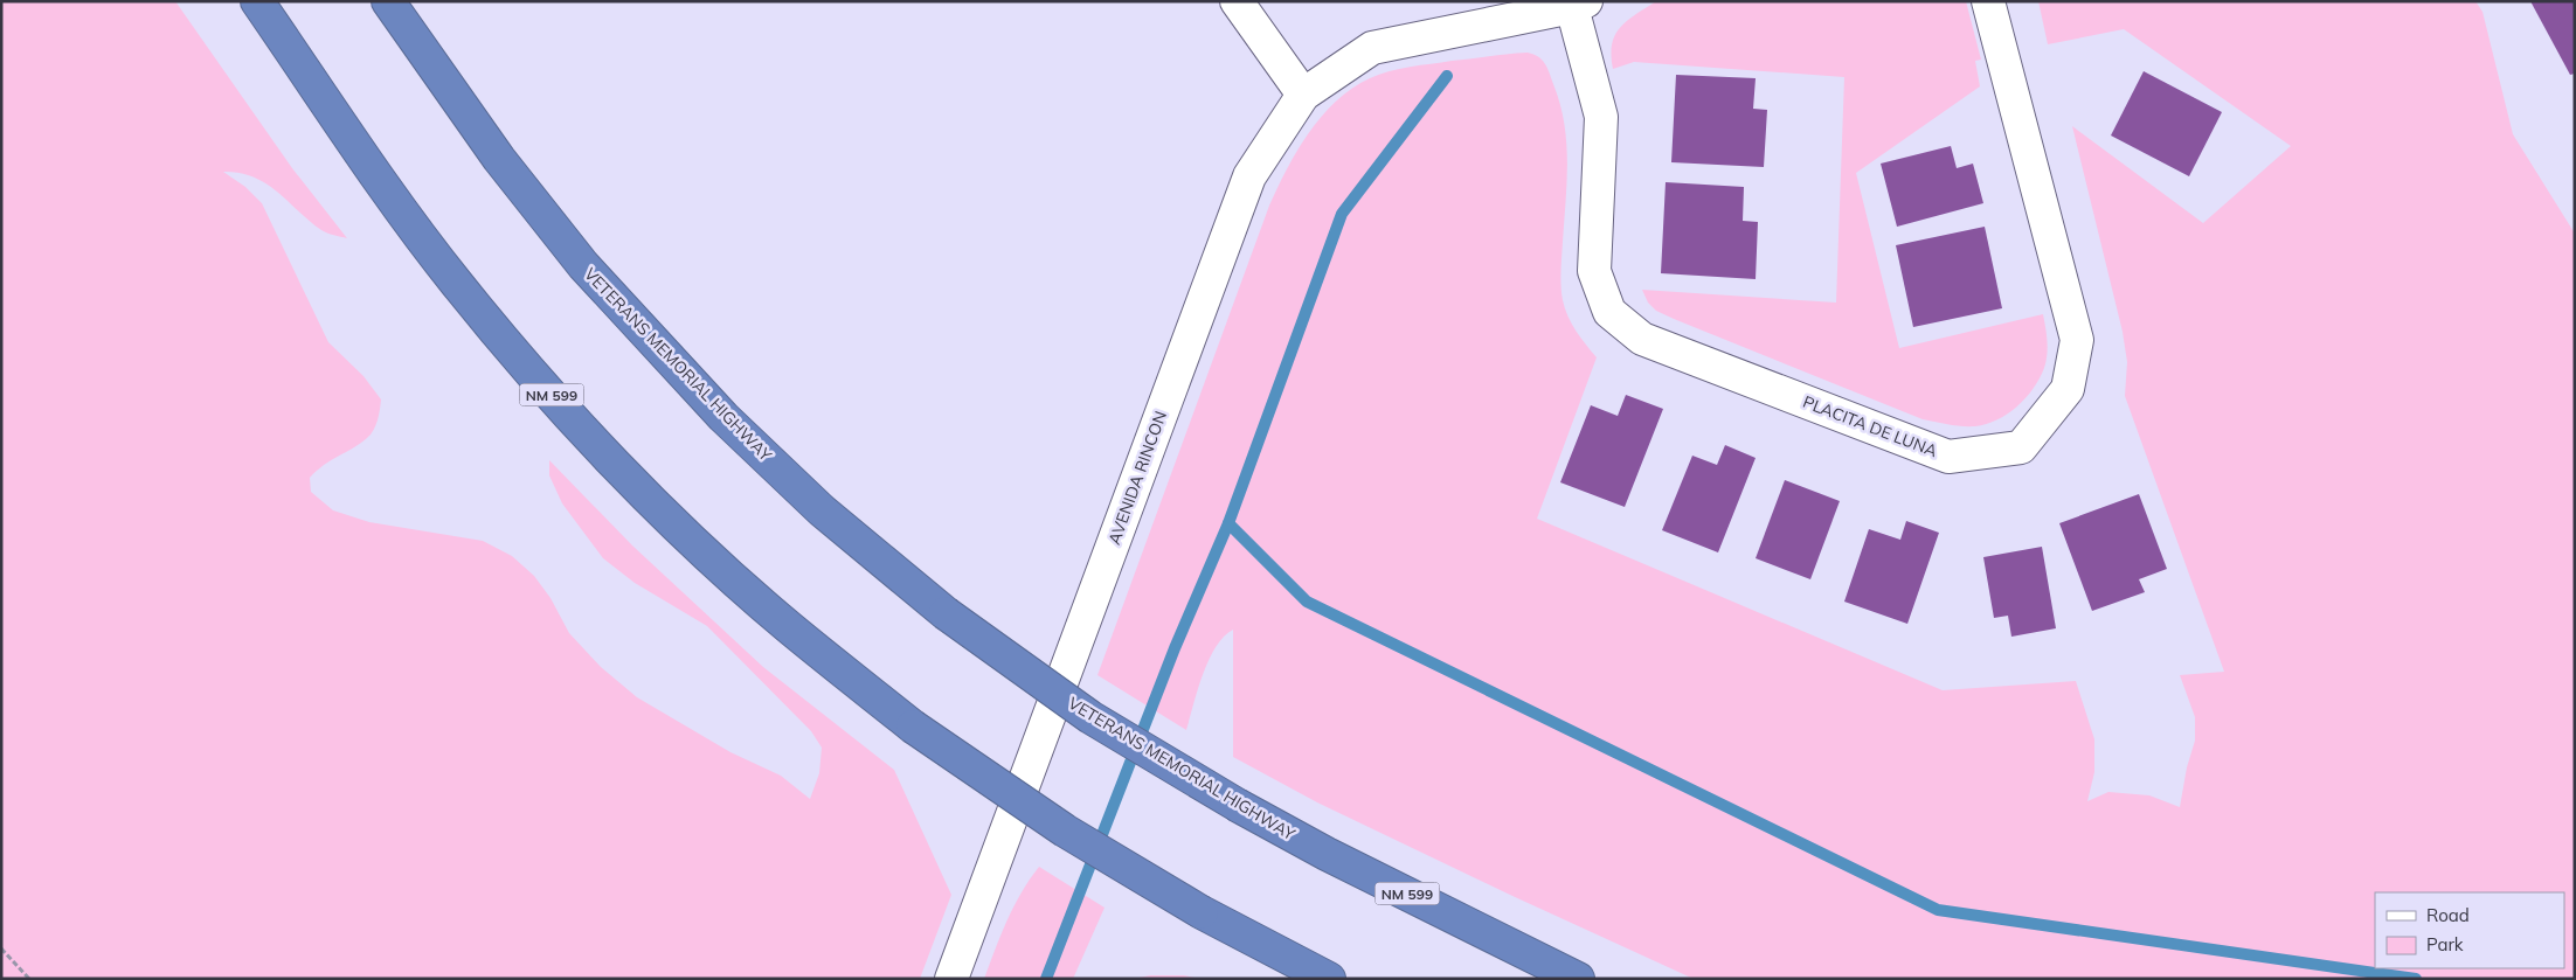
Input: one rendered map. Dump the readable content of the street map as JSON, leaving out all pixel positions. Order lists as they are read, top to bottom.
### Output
{
  "streets": {
    "highway": ["VETERANS MEMORIAL HIGHWAY", "NM 599"],
    "street": ["PLACITA DE LUNA", "AVENIDA RINCON"]
  },
  "legend": ["Road", "Park"]
}
